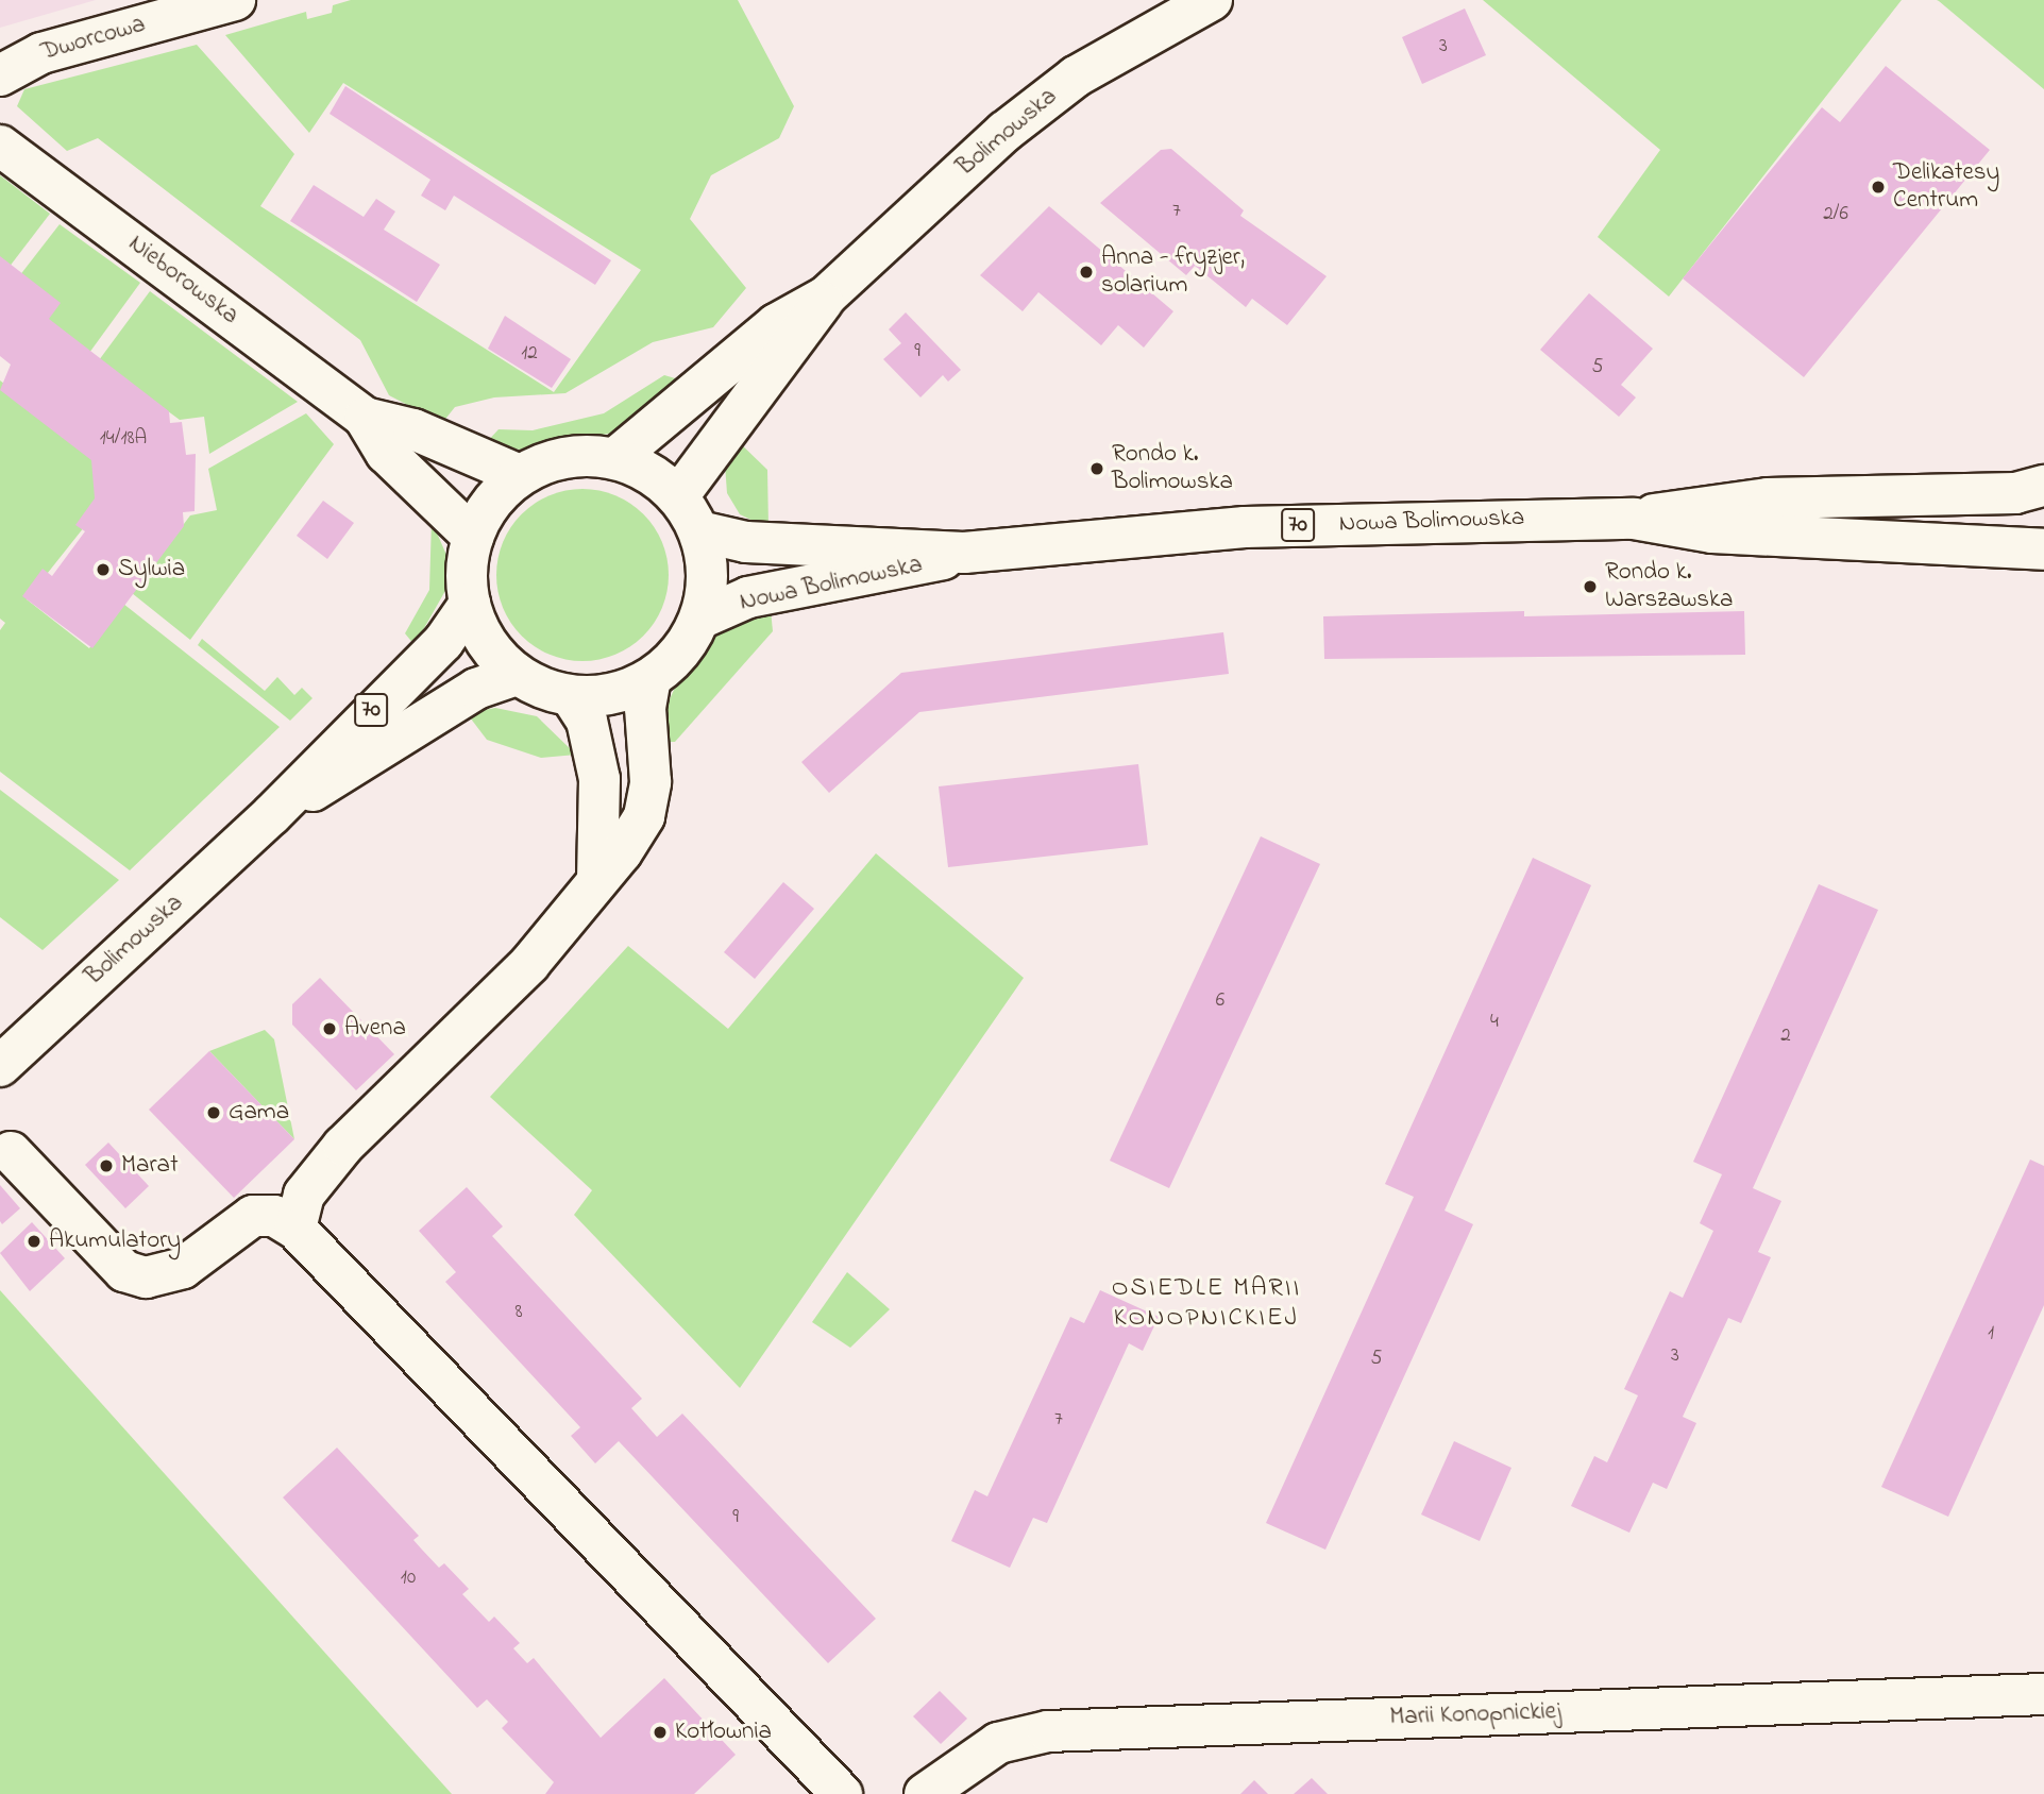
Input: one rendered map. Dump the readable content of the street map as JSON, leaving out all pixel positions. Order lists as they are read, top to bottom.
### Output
{
  "streets": {
    "street": [
      "Dworcowa",
      "Bolimowska",
      "Nieborowska",
      "Nowa Bolimowska",
      "70",
      "Marii Konopnickiej"
    ]
  },
  "crossings": [
    ["Bolimowska", "Nieborowska"],
    ["Bolimowska", "Nowa Bolimowska"],
    ["Nieborowska", "Nowa Bolimowska"]
  ],
  "districts": ["OSIEDLE MARII KONOPNICKIEJ"],
  "places": [
    "Delikatesy Centrum",
    "Anna - fryzjer, solarium",
    "Rondo k. Bolimowska",
    "Sylwia",
    "Rondo k. Warszawska",
    "Avena",
    "Gama",
    "Marat",
    "Akumulatory",
    "Kotłownia"
  ],
  "house_numbers": [
    "3",
    "7",
    "2/6",
    "9",
    "12",
    "5",
    "14/18A",
    "6",
    "4",
    "2",
    "8",
    "1",
    "3",
    "5",
    "7",
    "9",
    "10"
  ]
}
